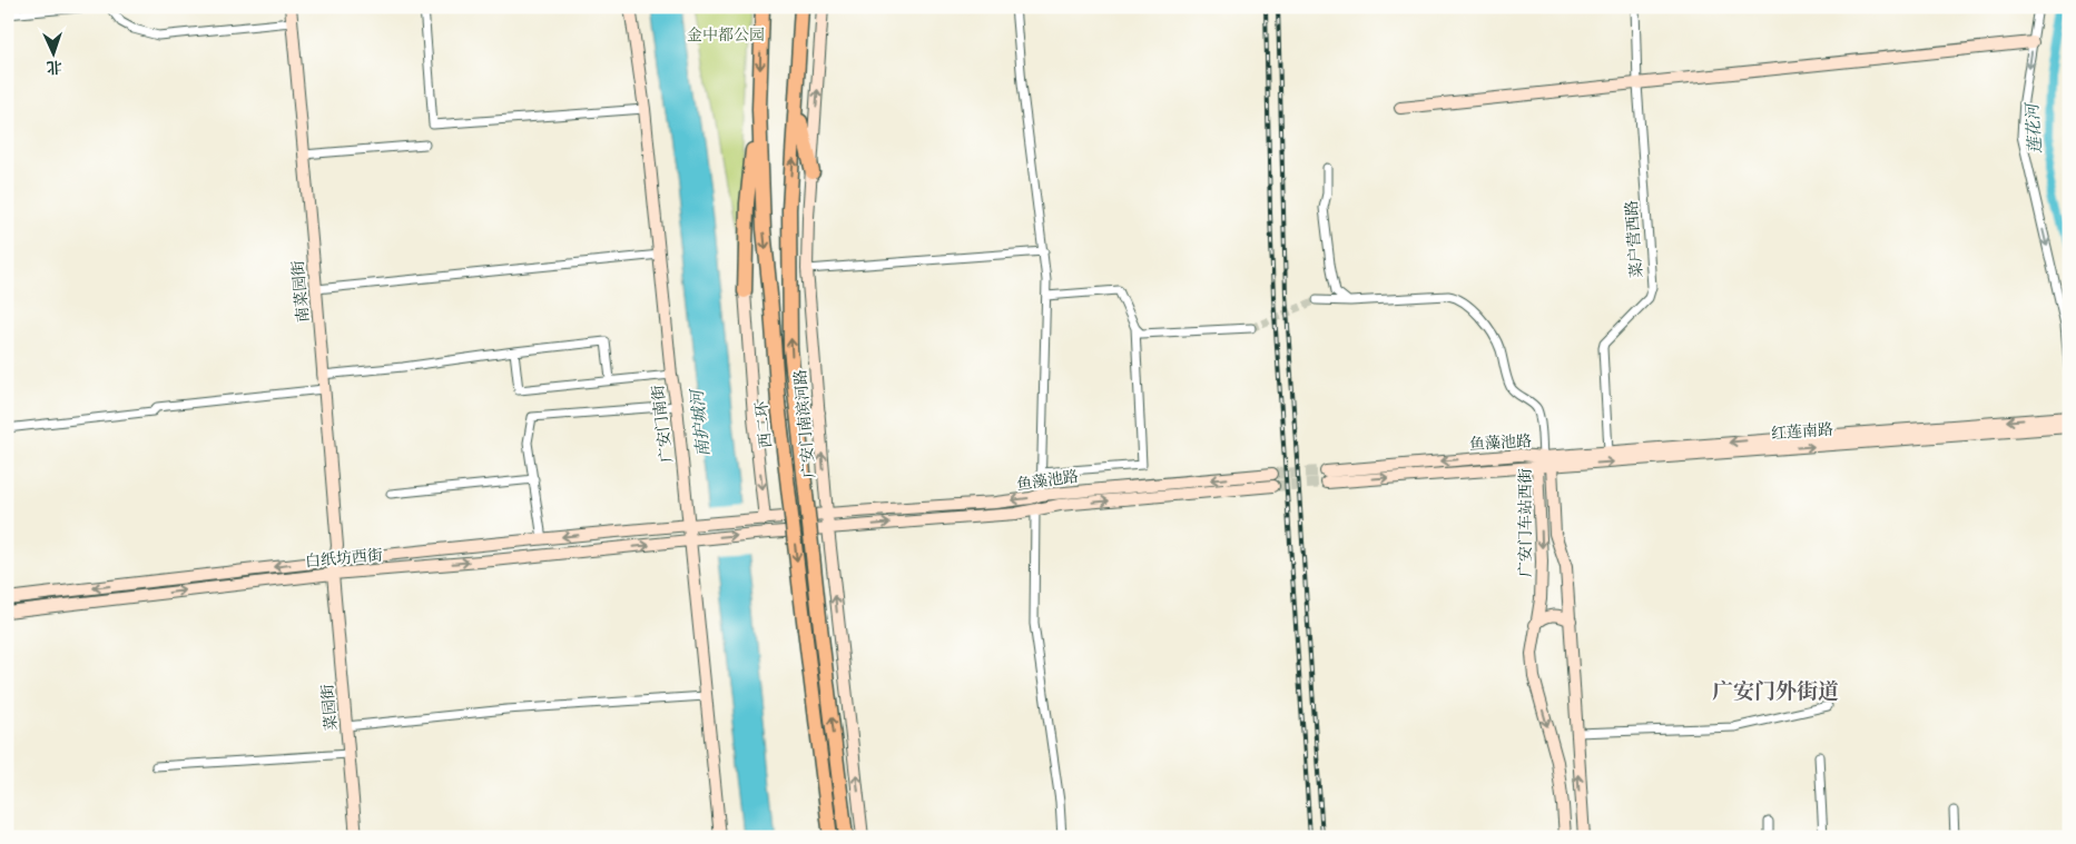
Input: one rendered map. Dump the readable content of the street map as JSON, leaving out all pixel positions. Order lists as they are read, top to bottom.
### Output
{
  "streets": {
    "highway": ["西二环"],
    "street": [
      "菜户营西路",
      "南菜园街",
      "广安门南街",
      "广安门南滨河路",
      "红莲南路",
      "鱼藻池路",
      "广安门车站西街",
      "白纸坊西街",
      "菜园街"
    ]
  },
  "crossings": [
    ["菜户营西路", "红莲南路"],
    ["南菜园街", "白纸坊西街"],
    ["南菜园街", "菜园街"],
    ["广安门南街", "白纸坊西街"],
    ["广安门南滨河路", "鱼藻池路"],
    ["广安门南滨河路", "白纸坊西街"],
    ["红莲南路", "鱼藻池路"],
    ["红莲南路", "广安门车站西街"],
    ["鱼藻池路", "广安门车站西街"],
    ["鱼藻池路", "白纸坊西街"],
    ["白纸坊西街", "菜园街"]
  ],
  "one_way": ["广安门南滨河路"],
  "districts": ["广安门外街道"],
  "water": ["莲花河", "南护城河"],
  "parks": ["金中都公园"],
  "north": "bottom"
}
